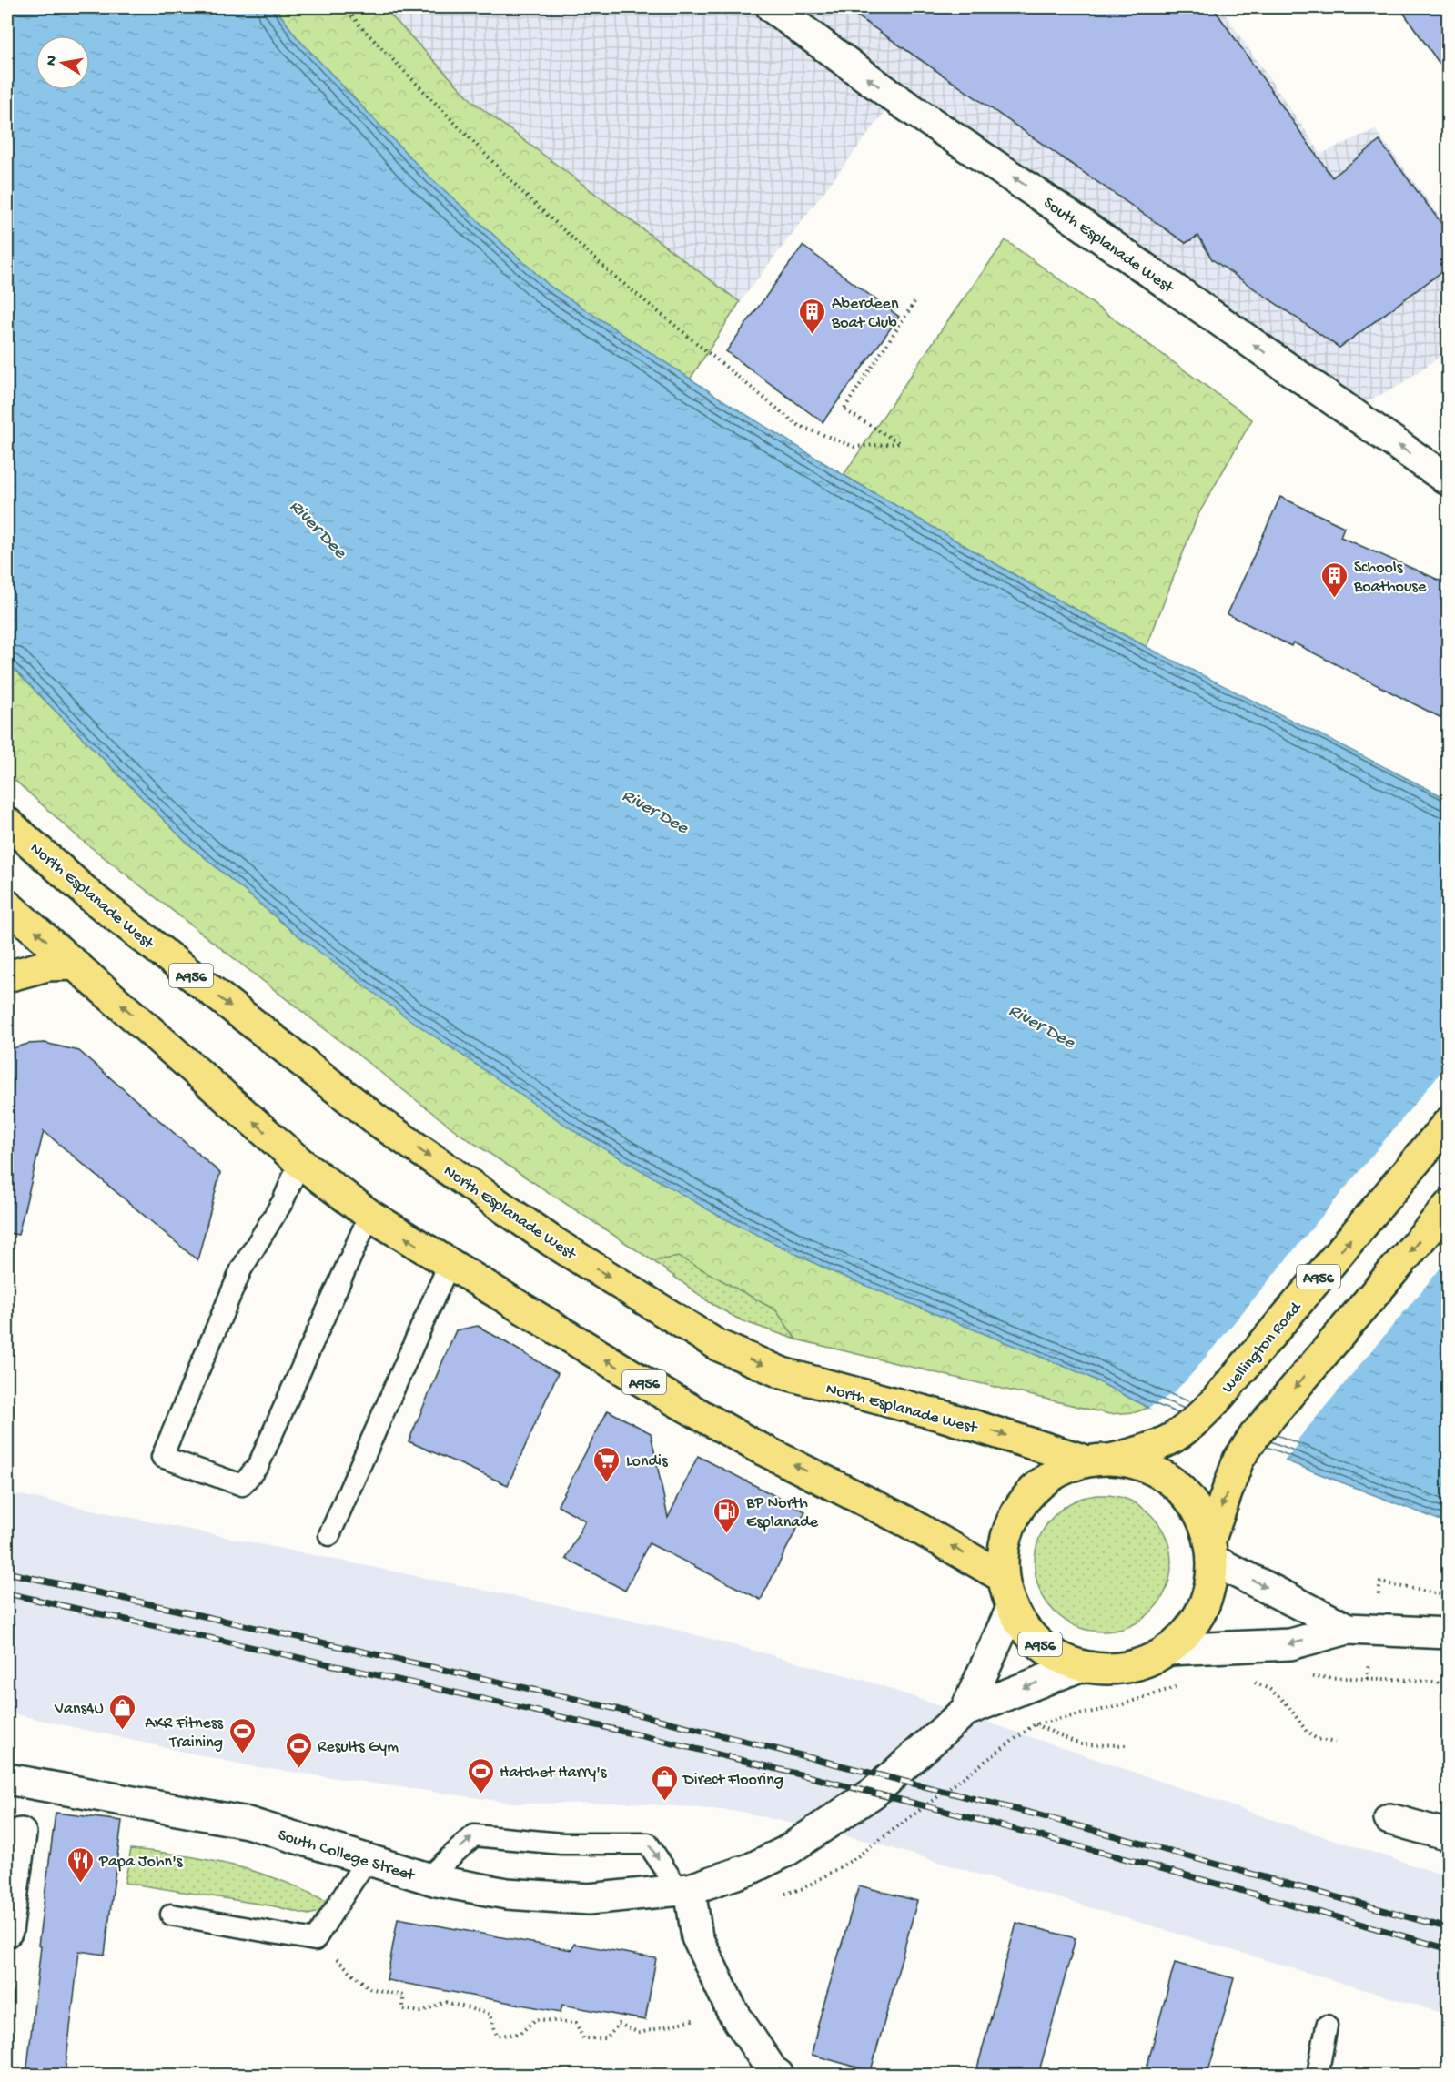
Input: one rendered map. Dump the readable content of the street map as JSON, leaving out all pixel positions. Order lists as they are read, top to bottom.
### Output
{
  "streets": {
    "main road": ["North Esplanade West", "A956", "Wellington Road"],
    "street": ["South Esplanade West", "South College Street"]
  },
  "crossings": [
    ["North Esplanade West", "A956"],
    ["North Esplanade West", "Wellington Road"],
    ["A956", "Wellington Road"],
    ["A956", "South College Street"]
  ],
  "one_way": ["South Esplanade West"],
  "water": ["River Dee"],
  "places": {
    "building": ["Aberdeen Boat Club", "Schools Boathouse"],
    "supermarket": ["Londis"],
    "fuel station": ["BP North Esplanade"],
    "shop": ["Vans4U", "Direct Flooring"],
    "sports": ["AKR Fitness Training", "Results Gym", "Hatchet Harry's"],
    "restaurant": ["Papa John's"]
  },
  "north": "left"
}
